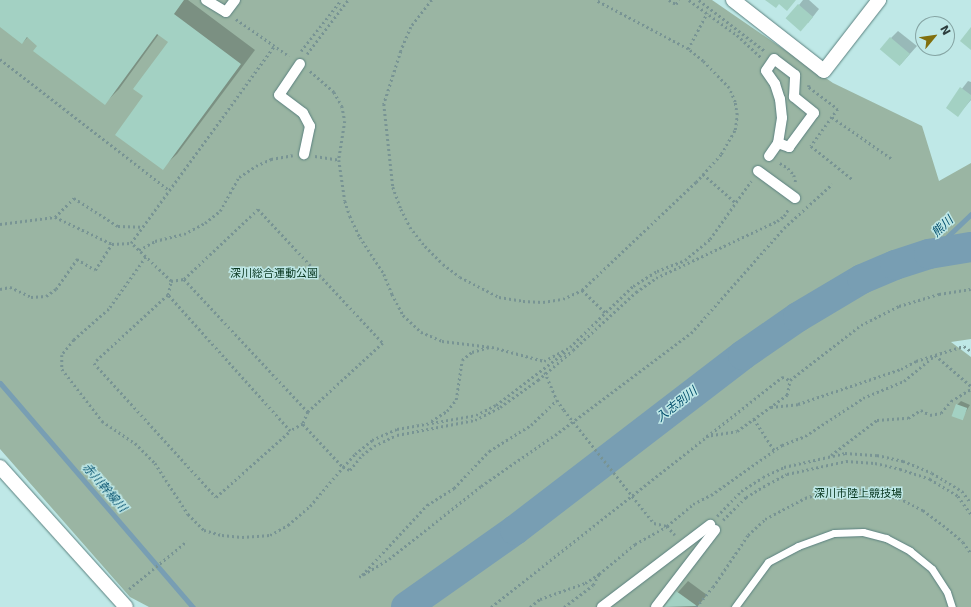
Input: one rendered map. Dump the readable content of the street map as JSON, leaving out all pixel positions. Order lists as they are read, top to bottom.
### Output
{
  "water": ["熊川", "入志別川", "赤川幹線川"],
  "parks": ["深川総合運動公園", "深川市陸上競技場"],
  "north": "top right"
}
